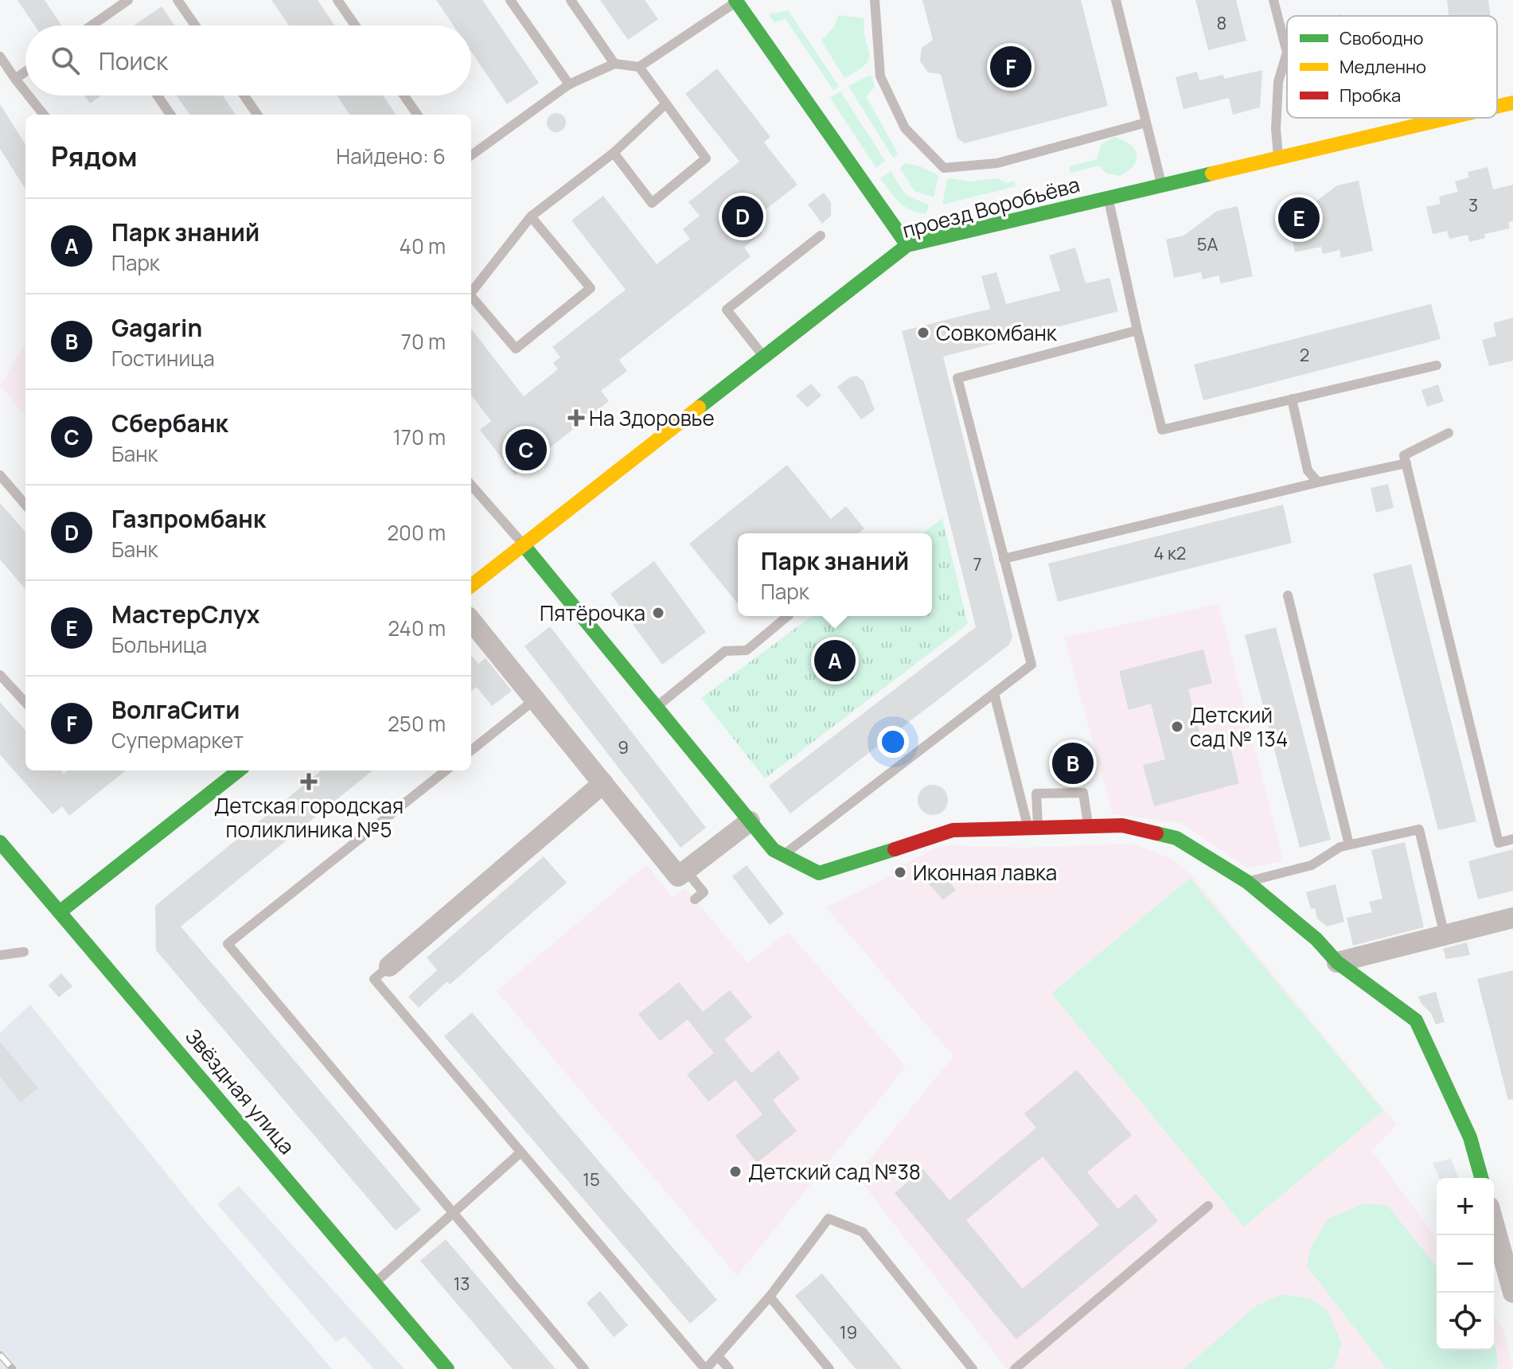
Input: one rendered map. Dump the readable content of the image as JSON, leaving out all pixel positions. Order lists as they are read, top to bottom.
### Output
{
  "streets": {
    "main road": ["проезд Воробьёва", "Звёздная улица"]
  },
  "places": {
    "other": [
      "Совкомбанк",
      "Пятёрочка",
      "Детский сад № 134",
      "Иконная лавка",
      "Детский сад №38"
    ],
    "health": ["На Здоровье", "Детская городская поликлиника №5"]
  },
  "house_numbers": [
    "8",
    "3",
    "5А",
    "2",
    "4 к2",
    "7",
    "9",
    "15",
    "13",
    "19"
  ],
  "legend": ["Свободно", "Медленно", "Пробка"],
  "page": {
    "search": "Поиск",
    "pins": [
      "F",
      "D",
      "E",
      "C",
      "A",
      "B"
    ],
    "heading": ["Рядом", "Найдено: 6"],
    "list": [
      {
        "mark": "A",
        "name": "Парк знаний",
        "note": "Парк",
        "value": "40 m"
      },
      {
        "mark": "B",
        "name": "Gagarin",
        "note": "Гостиница",
        "value": "70 m"
      },
      {
        "mark": "C",
        "name": "Сбербанк",
        "note": "Банк",
        "value": "170 m"
      },
      {
        "mark": "D",
        "name": "Газпромбанк",
        "note": "Банк",
        "value": "200 m"
      },
      {
        "mark": "E",
        "name": "МастерСлух",
        "note": "Больница",
        "value": "240 m"
      },
      {
        "mark": "F",
        "name": "ВолгаСити",
        "note": "Супермаркет",
        "value": "250 m"
      }
    ],
    "popup": ["Парк знаний", "Парк"],
    "map_buttons": ["+", "−"]
  }
}
